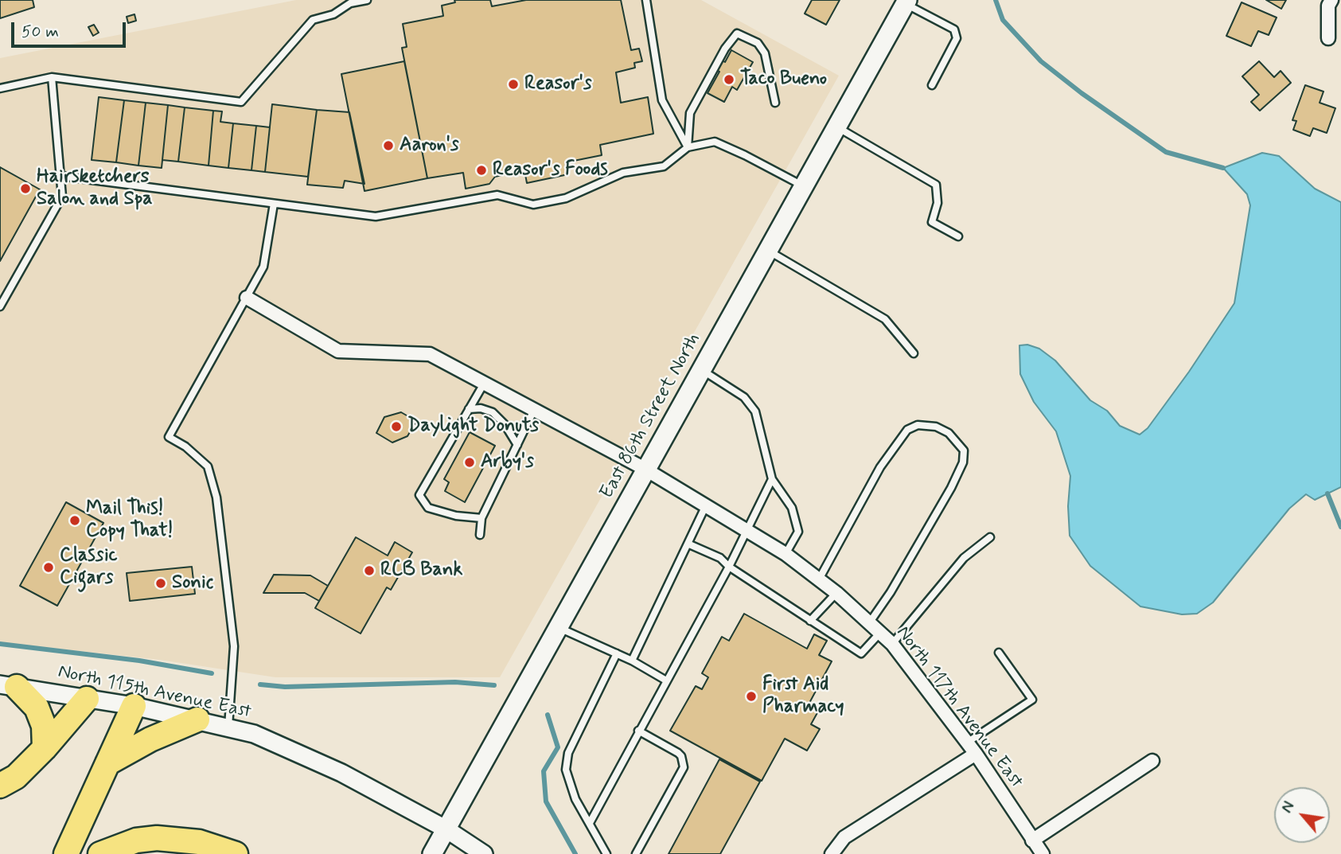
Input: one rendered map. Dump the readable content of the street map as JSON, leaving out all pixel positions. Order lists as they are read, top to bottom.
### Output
{
  "streets": {
    "main road": ["East 86th Street North"],
    "street": ["North 115th Avenue East", "North 117th Avenue East"]
  },
  "crossings": [
    ["East 86th Street North", "North 115th Avenue East"],
    ["East 86th Street North", "North 117th Avenue East"]
  ],
  "places": [
    "Taco Bueno",
    "Reasor's",
    "Aaron's",
    "Reasor's Foods",
    "Hairsketchers Salon and Spa",
    "Daylight Donuts",
    "Arby's",
    "Mail This! Copy That!",
    "Classic Cigars",
    "RCB Bank",
    "Sonic",
    "First Aid Pharmacy"
  ],
  "scale_bar": "50 m",
  "north": "top left"
}
